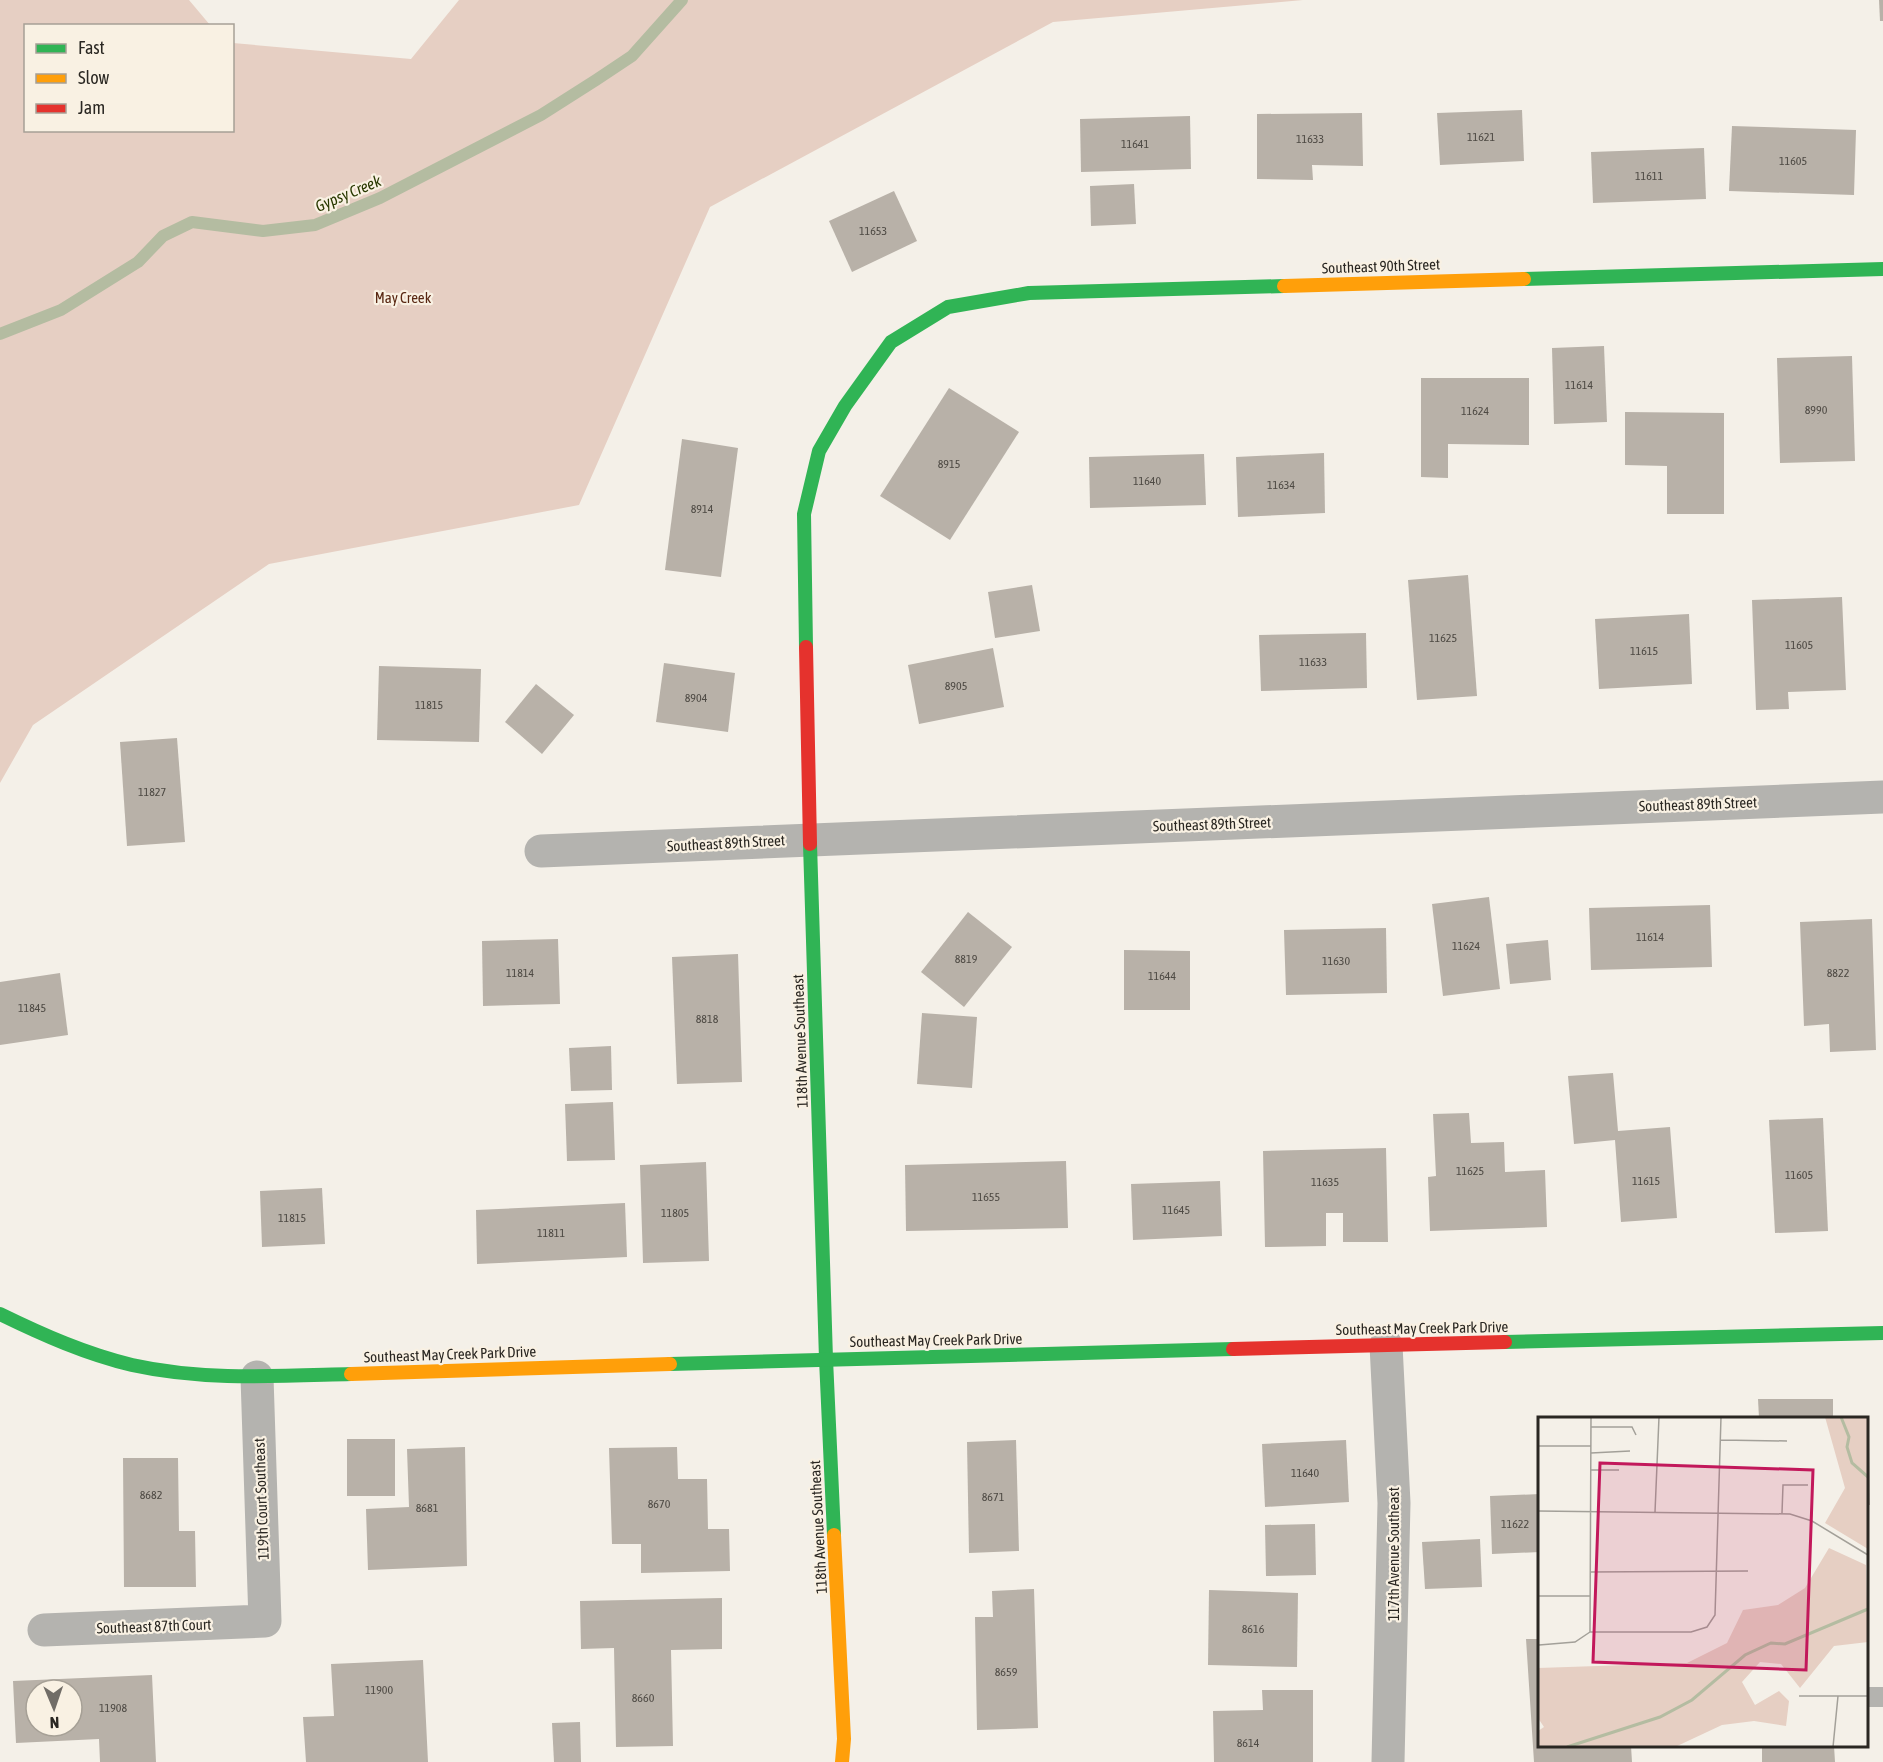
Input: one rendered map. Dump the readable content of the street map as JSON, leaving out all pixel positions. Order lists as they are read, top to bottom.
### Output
{
  "streets": {
    "street": [
      "Southeast 90th Street",
      "Southeast 89th Street",
      "118th Avenue Southeast",
      "Southeast May Creek Park Drive",
      "119th Court Southeast",
      "117th Avenue Southeast",
      "Southeast 87th Court"
    ]
  },
  "crossings": [
    ["Southeast 90th Street", "118th Avenue Southeast"],
    ["Southeast 89th Street", "118th Avenue Southeast"],
    ["118th Avenue Southeast", "Southeast May Creek Park Drive"],
    ["Southeast May Creek Park Drive", "119th Court Southeast"],
    ["Southeast May Creek Park Drive", "117th Avenue Southeast"],
    ["119th Court Southeast", "Southeast 87th Court"]
  ],
  "water": ["Gypsy Creek"],
  "parks": ["May Creek"],
  "house_numbers": [
    "11621",
    "11633",
    "11641",
    "11605",
    "11611",
    "11653",
    "11614",
    "8990",
    "11624",
    "8915",
    "11640",
    "11634",
    "8914",
    "11625",
    "11605",
    "11615",
    "11633",
    "8905",
    "8904",
    "11815",
    "11827",
    "11614",
    "11624",
    "8819",
    "11630",
    "11814",
    "8822",
    "11644",
    "11845",
    "8818",
    "11625",
    "11605",
    "11615",
    "11635",
    "11655",
    "11645",
    "11805",
    "11815",
    "11811",
    "11640",
    "8682",
    "8671",
    "8670",
    "8681",
    "11622",
    "8616",
    "8659",
    "11900",
    "8660",
    "11908",
    "8614"
  ],
  "legend": ["Fast", "Slow", "Jam"],
  "north": "bottom"
}
